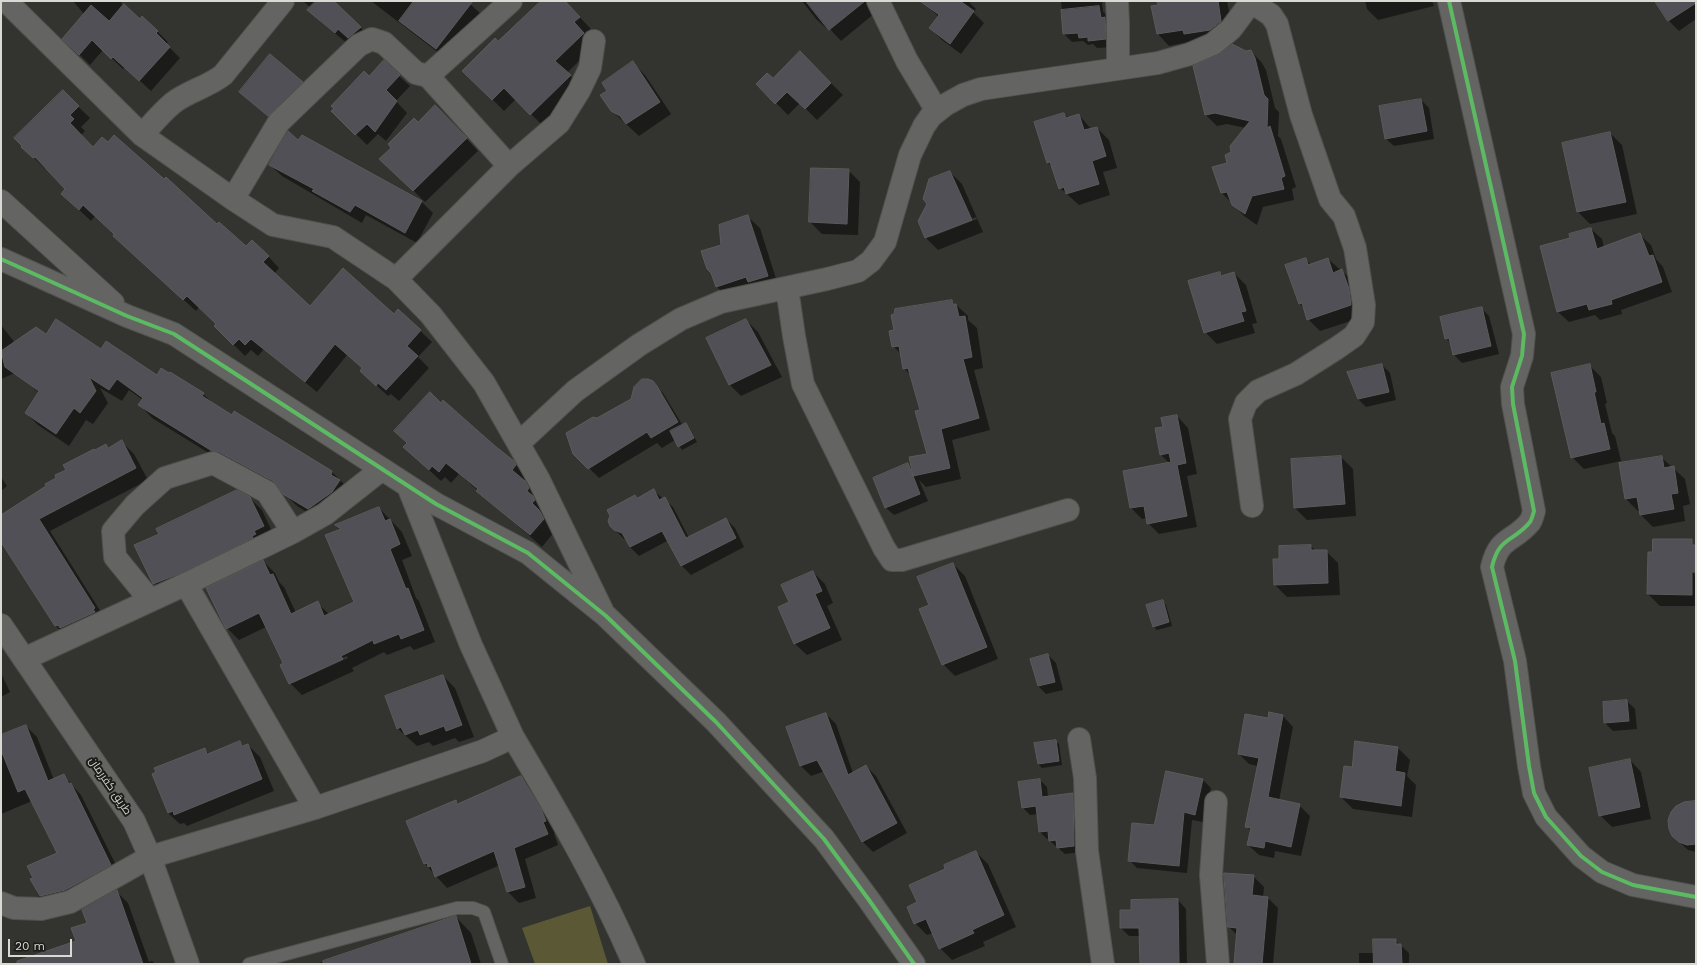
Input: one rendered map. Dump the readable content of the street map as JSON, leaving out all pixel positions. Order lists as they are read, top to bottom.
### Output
{
  "streets": {
    "street": ["طريق كفررمان"]
  },
  "scale_bar": "20 m"
}
